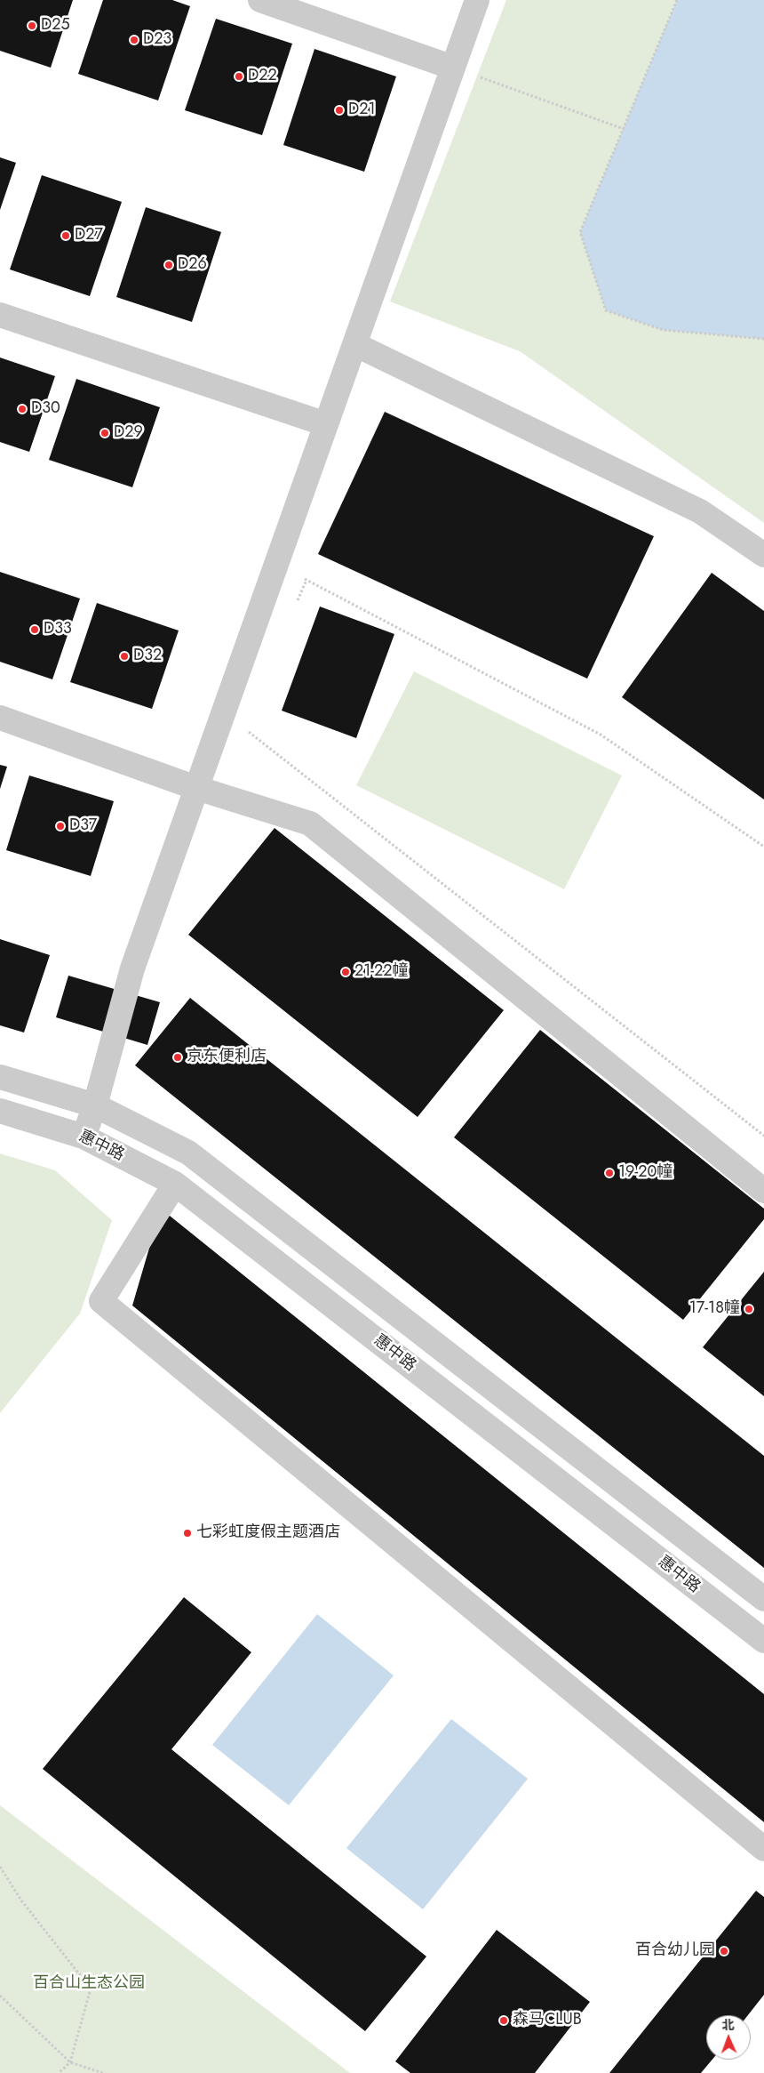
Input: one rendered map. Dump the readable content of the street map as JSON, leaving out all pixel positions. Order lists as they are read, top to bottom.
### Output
{
  "streets": {
    "street": ["惠中路"]
  },
  "parks": ["百合山生态公园"],
  "places": [
    "D25",
    "D23",
    "D22",
    "D21",
    "D27",
    "D26",
    "D30",
    "D29",
    "D33",
    "D32",
    "D37",
    "21-22幢",
    "京东便利店",
    "19-20幢",
    "17-18幢",
    "七彩虹度假主题酒店",
    "百合幼儿园",
    "森马CLUB"
  ],
  "north": "top"
}
